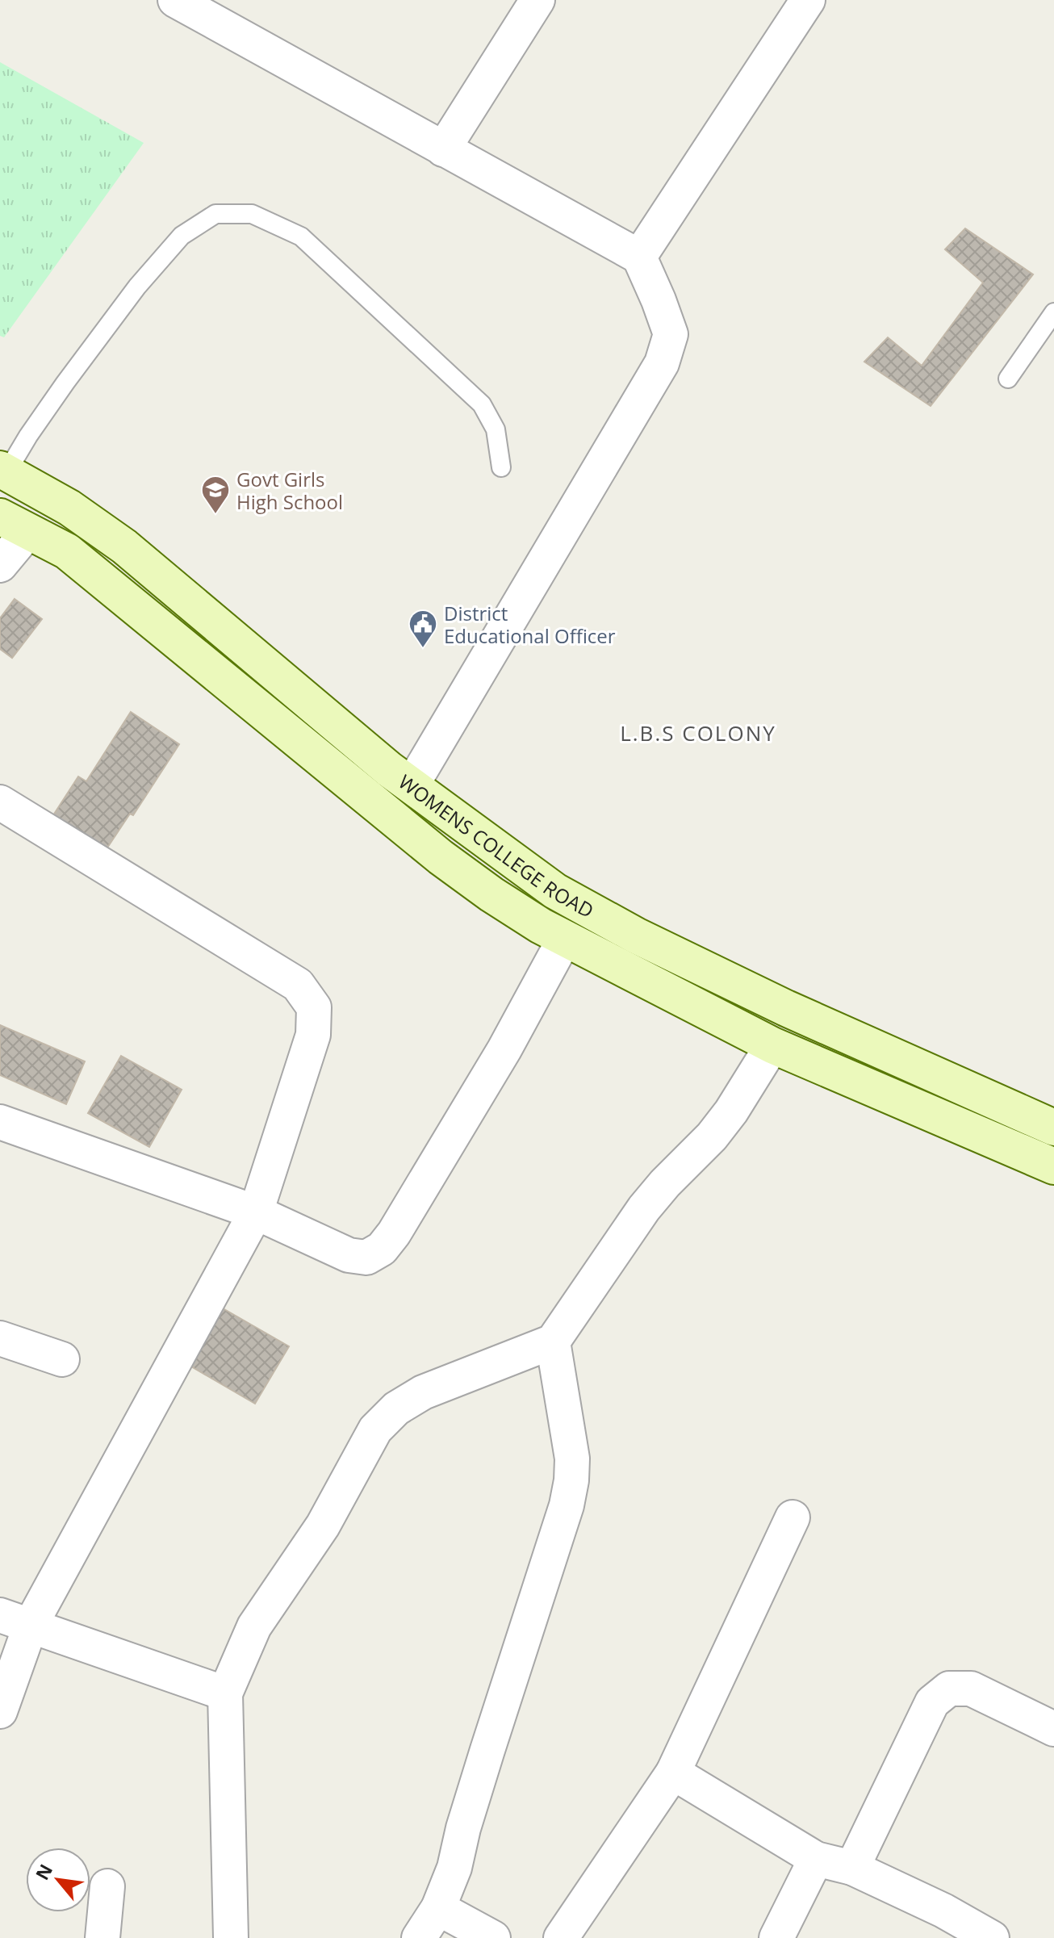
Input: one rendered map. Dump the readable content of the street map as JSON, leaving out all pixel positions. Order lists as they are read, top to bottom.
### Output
{
  "streets": {
    "main road": ["WOMENS COLLEGE ROAD"]
  },
  "districts": ["L.B.S COLONY"],
  "places": {
    "school or university": ["Govt Girls High School"],
    "public building": ["District Educational Officer"]
  },
  "north": "top left"
}
